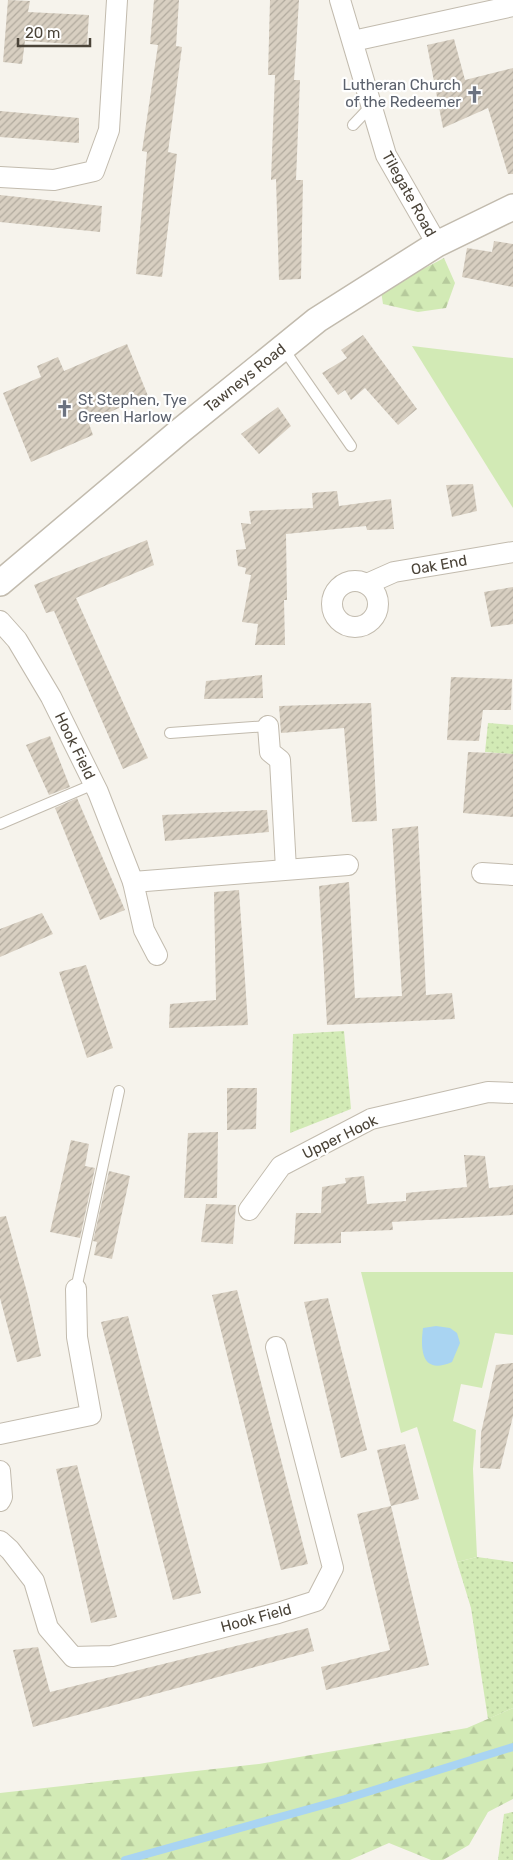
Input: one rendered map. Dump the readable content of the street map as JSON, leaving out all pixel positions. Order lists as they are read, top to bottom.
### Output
{
  "streets": {
    "street": [
      "Tilegate Road",
      "Tawneys Road",
      "Oak End",
      "Hook Field",
      "Upper Hook"
    ]
  },
  "crossings": [
    ["Tilegate Road", "Tawneys Road"]
  ],
  "places": {
    "church": ["Lutheran Church of the Redeemer", "St Stephen, Tye Green Harlow"]
  },
  "scale_bar": "20 m"
}
